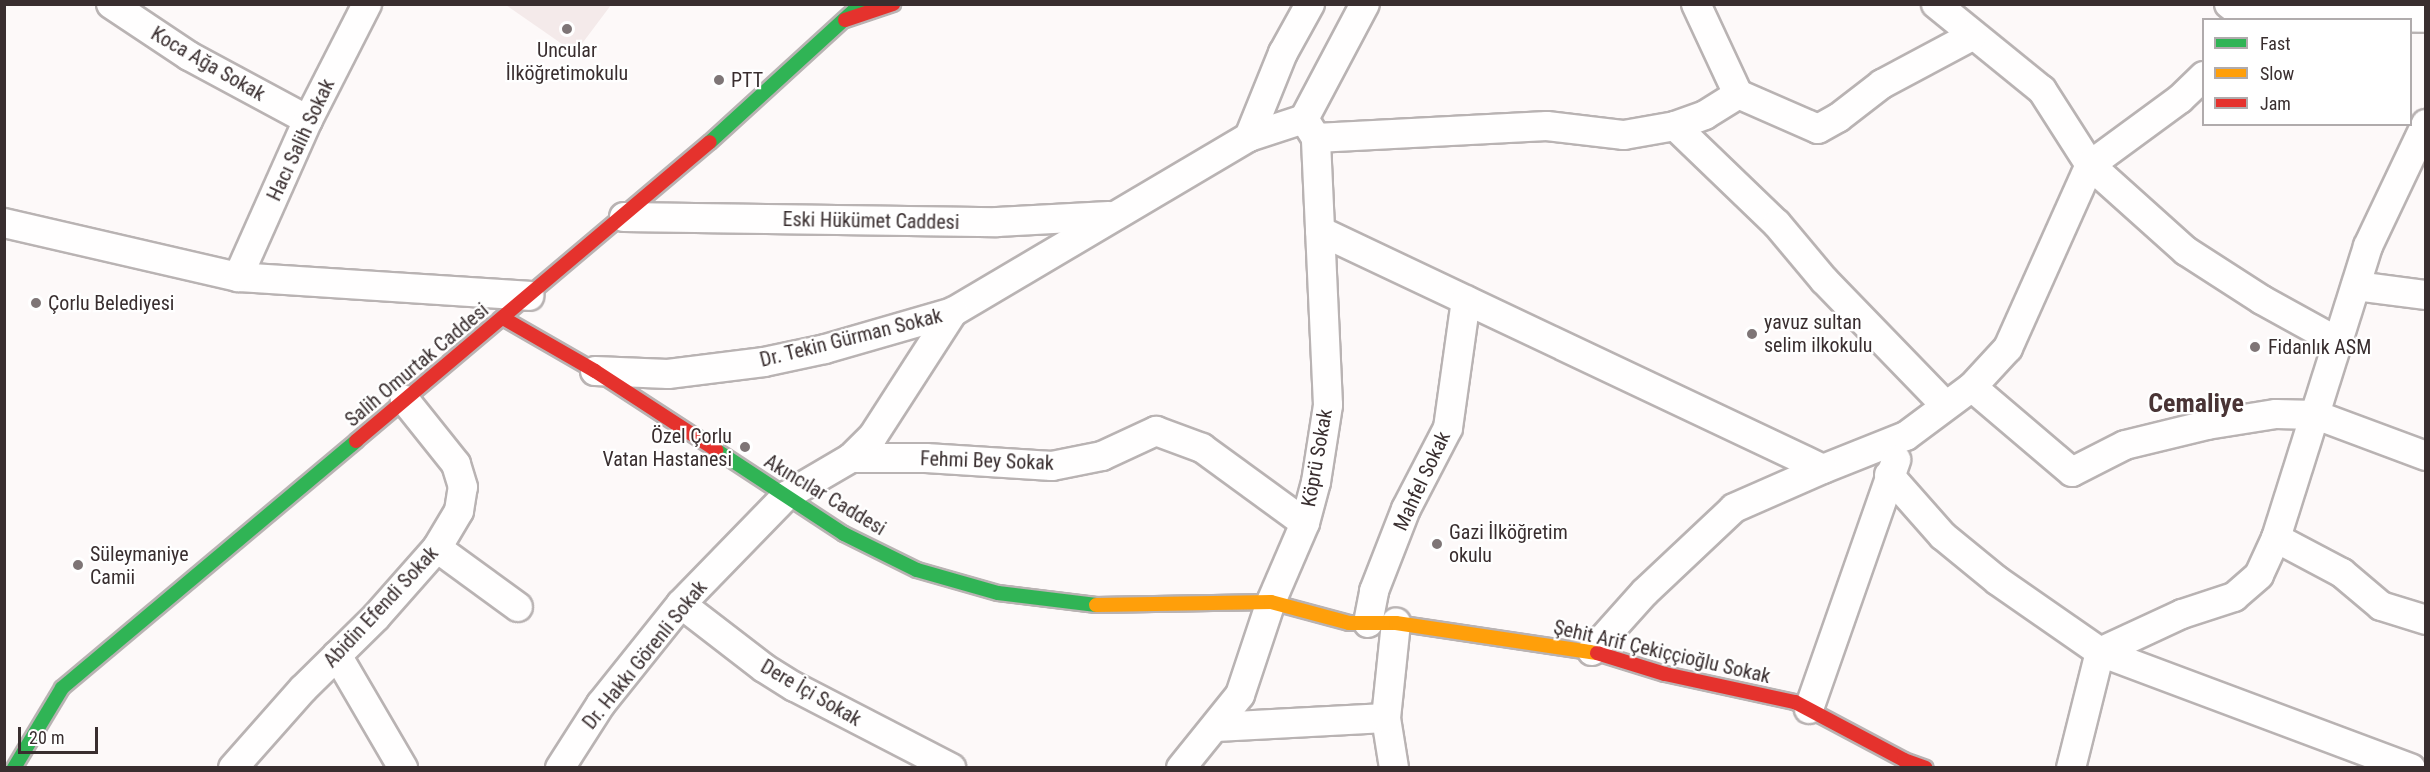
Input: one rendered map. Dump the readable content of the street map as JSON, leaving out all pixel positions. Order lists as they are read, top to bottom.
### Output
{
  "streets": {
    "street": [
      "Koca Ağa Sokak",
      "Hacı Salih Sokak",
      "Eski Hükümet Caddesi",
      "Dr. Tekin Gürman Sokak",
      "Salih Omurtak Caddesi",
      "Köprü Sokak",
      "Fehmi Bey Sokak",
      "Mahfel Sokak",
      "Akıncılar Caddesi",
      "Abidin Efendi Sokak",
      "Şehit Arif Çekiççioğlu Sokak",
      "Dr. Hakkı Görenli Sokak",
      "Dere İçi Sokak"
    ]
  },
  "crossings": [
    ["Koca Ağa Sokak", "Hacı Salih Sokak"],
    ["Eski Hükümet Caddesi", "Dr. Tekin Gürman Sokak"],
    ["Eski Hükümet Caddesi", "Salih Omurtak Caddesi"],
    ["Dr. Tekin Gürman Sokak", "Köprü Sokak"],
    ["Dr. Tekin Gürman Sokak", "Akıncılar Caddesi"],
    ["Dr. Tekin Gürman Sokak", "Dr. Hakkı Görenli Sokak"],
    ["Salih Omurtak Caddesi", "Akıncılar Caddesi"],
    ["Salih Omurtak Caddesi", "Abidin Efendi Sokak"],
    ["Köprü Sokak", "Fehmi Bey Sokak"],
    ["Köprü Sokak", "Akıncılar Caddesi"],
    ["Köprü Sokak", "Şehit Arif Çekiççioğlu Sokak"],
    ["Fehmi Bey Sokak", "Dr. Hakkı Görenli Sokak"],
    ["Mahfel Sokak", "Şehit Arif Çekiççioğlu Sokak"],
    ["Akıncılar Caddesi", "Şehit Arif Çekiççioğlu Sokak"],
    ["Akıncılar Caddesi", "Dr. Hakkı Görenli Sokak"],
    ["Dr. Hakkı Görenli Sokak", "Dere İçi Sokak"]
  ],
  "districts": ["Cemaliye"],
  "places": [
    "Uncular İlköğretimokulu",
    "PTT",
    "Çorlu Belediyesi",
    "yavuz sultan selim ilkokulu",
    "Fidanlık ASM",
    "Özel Çorlu Vatan Hastanesi",
    "Gazi İlköğretim okulu",
    "Süleymaniye Camii"
  ],
  "legend": ["Fast", "Slow", "Jam"],
  "scale_bar": "20 m"
}
